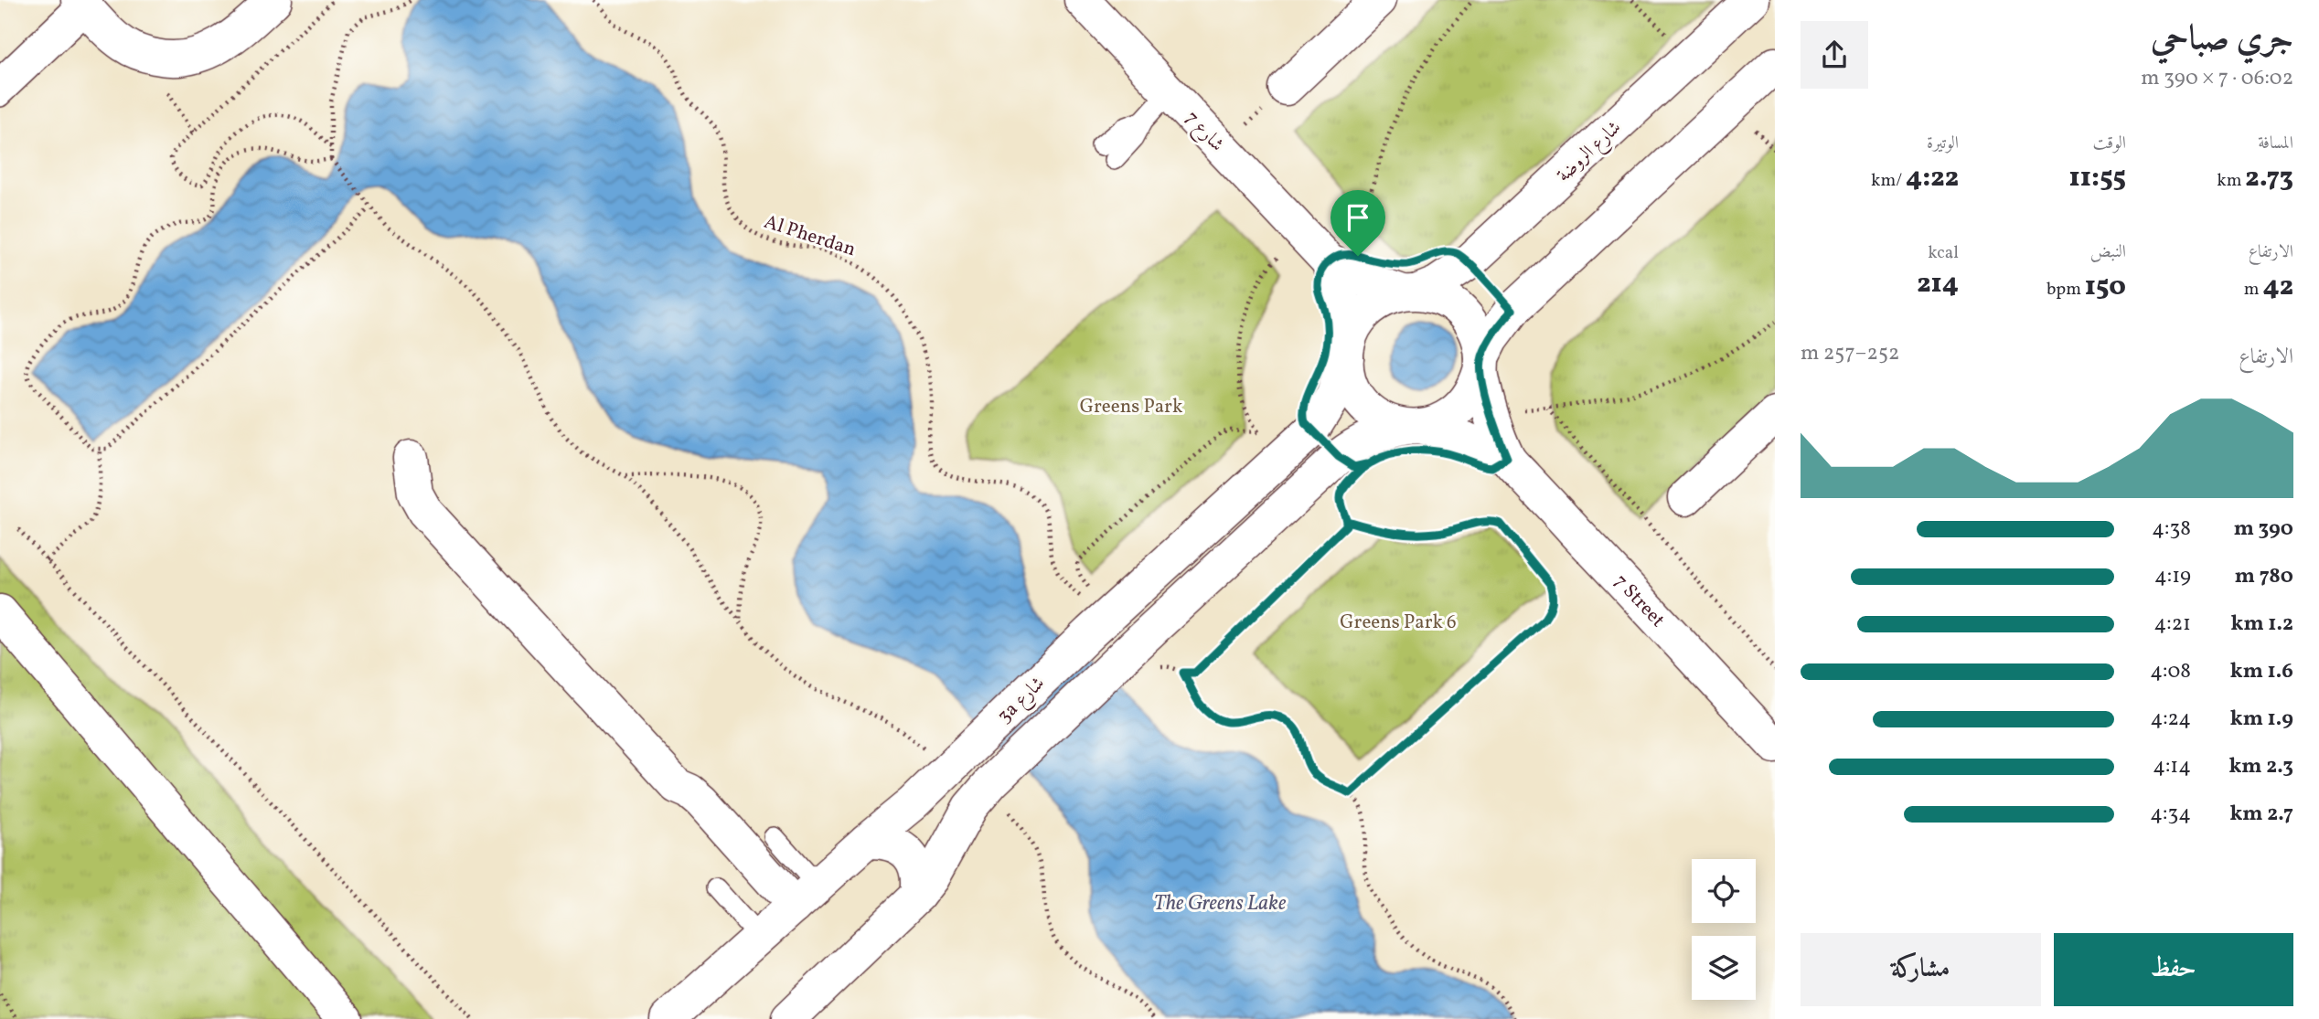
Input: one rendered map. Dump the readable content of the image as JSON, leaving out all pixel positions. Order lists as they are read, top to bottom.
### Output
{
  "streets": {
    "street": [
      "شارع 7",
      "شارع الروضة",
      "7 Street",
      "3a شارع"
    ],
    "path": ["Al Pherdan"]
  },
  "crossings": [
    ["شارع 7", "شارع الروضة"],
    ["شارع 7", "3a شارع"],
    ["شارع الروضة", "3a شارع"],
    ["Al Pherdan", "3a شارع"]
  ],
  "water": ["The Greens Lake"],
  "parks": ["Greens Park", "Greens Park 6"],
  "page": {
    "heading": ["جري صباحي", "06:02 · 7 × 390 m"],
    "stats": [
      ["المسافة", "2.73 km"],
      ["الوقت", "11:55"],
      ["الوتيرة", "4:22 /km"],
      ["الارتفاع", "42 m"],
      ["النبض", "150 bpm"],
      ["kcal", "214"]
    ],
    "chart": ["الارتفاع", "252–257 m"],
    "list": [
      {
        "name": "390 m",
        "note": "4:38"
      },
      {
        "name": "780 m",
        "note": "4:19"
      },
      {
        "name": "1.2 km",
        "note": "4:21"
      },
      {
        "name": "1.6 km",
        "note": "4:08"
      },
      {
        "name": "1.9 km",
        "note": "4:24"
      },
      {
        "name": "2.3 km",
        "note": "4:14"
      },
      {
        "name": "2.7 km",
        "note": "4:34"
      }
    ],
    "buttons": ["حفظ", "مشاركة"]
  }
}
